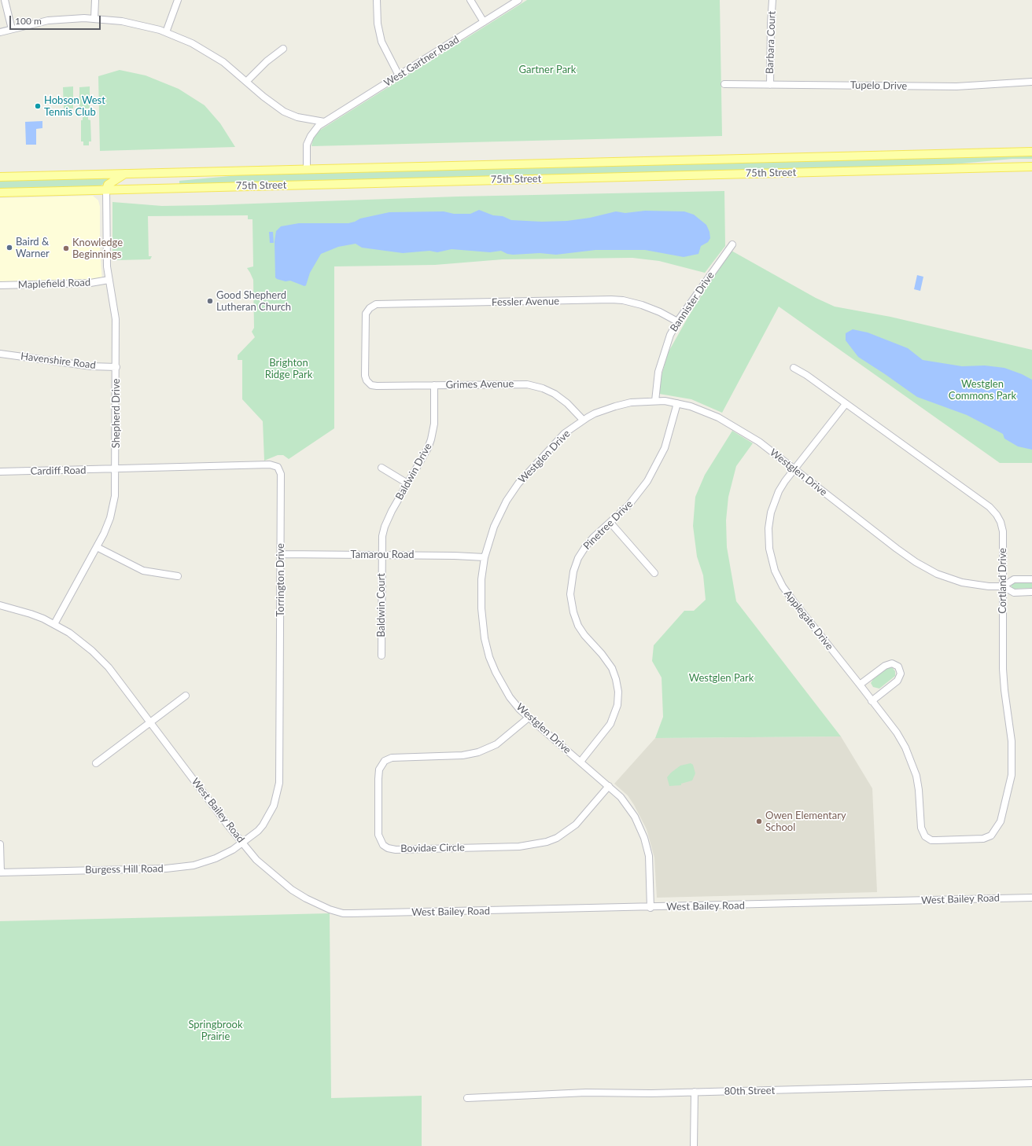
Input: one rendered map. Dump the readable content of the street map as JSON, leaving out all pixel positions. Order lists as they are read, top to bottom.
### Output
{
  "streets": {
    "main road": ["75th Street"],
    "street": [
      "Barbara Court",
      "West Gartner Road",
      "Tupelo Drive",
      "Maplefield Road",
      "Fessler Avenue",
      "Bannister Drive",
      "Havenshire Road",
      "Grimes Avenue",
      "Shepherd Drive",
      "Westglen Drive",
      "Cardiff Road",
      "Baldwin Drive",
      "Pinetree Drive",
      "Tamarou Road",
      "Torrington Drive",
      "Cortland Drive",
      "Baldwin Court",
      "Applegate Drive",
      "West Bailey Road",
      "Bovidae Circle",
      "Burgess Hill Road",
      "80th Street"
    ]
  },
  "crossings": [
    ["Barbara Court", "Tupelo Drive"],
    ["West Gartner Road", "75th Street"],
    ["75th Street", "Shepherd Drive"],
    ["Maplefield Road", "Shepherd Drive"],
    ["Fessler Avenue", "Bannister Drive"],
    ["Fessler Avenue", "Grimes Avenue"],
    ["Bannister Drive", "Westglen Drive"],
    ["Havenshire Road", "Shepherd Drive"],
    ["Grimes Avenue", "Westglen Drive"],
    ["Grimes Avenue", "Baldwin Drive"],
    ["Shepherd Drive", "Cardiff Road"],
    ["Shepherd Drive", "Torrington Drive"],
    ["Shepherd Drive", "West Bailey Road"],
    ["Westglen Drive", "Pinetree Drive"],
    ["Westglen Drive", "Tamarou Road"],
    ["Westglen Drive", "Cortland Drive"],
    ["Westglen Drive", "Applegate Drive"],
    ["Westglen Drive", "West Bailey Road"],
    ["Westglen Drive", "Bovidae Circle"],
    ["Cardiff Road", "Torrington Drive"],
    ["Baldwin Drive", "Tamarou Road"],
    ["Baldwin Drive", "Baldwin Court"],
    ["Tamarou Road", "Torrington Drive"],
    ["Tamarou Road", "Baldwin Court"],
    ["Torrington Drive", "West Bailey Road"],
    ["Torrington Drive", "Burgess Hill Road"],
    ["Cortland Drive", "Applegate Drive"],
    ["West Bailey Road", "Burgess Hill Road"]
  ],
  "parks": [
    "Gartner Park",
    "Brighton Ridge Park",
    "Westglen Commons Park",
    "Westglen Park",
    "Springbrook Prairie"
  ],
  "places": [
    "Hobson West Tennis Club",
    "Baird & Warner",
    "Knowledge Beginnings",
    "Good Shepherd Lutheran Church",
    "Owen Elementary School"
  ],
  "scale_bar": "100 m"
}
